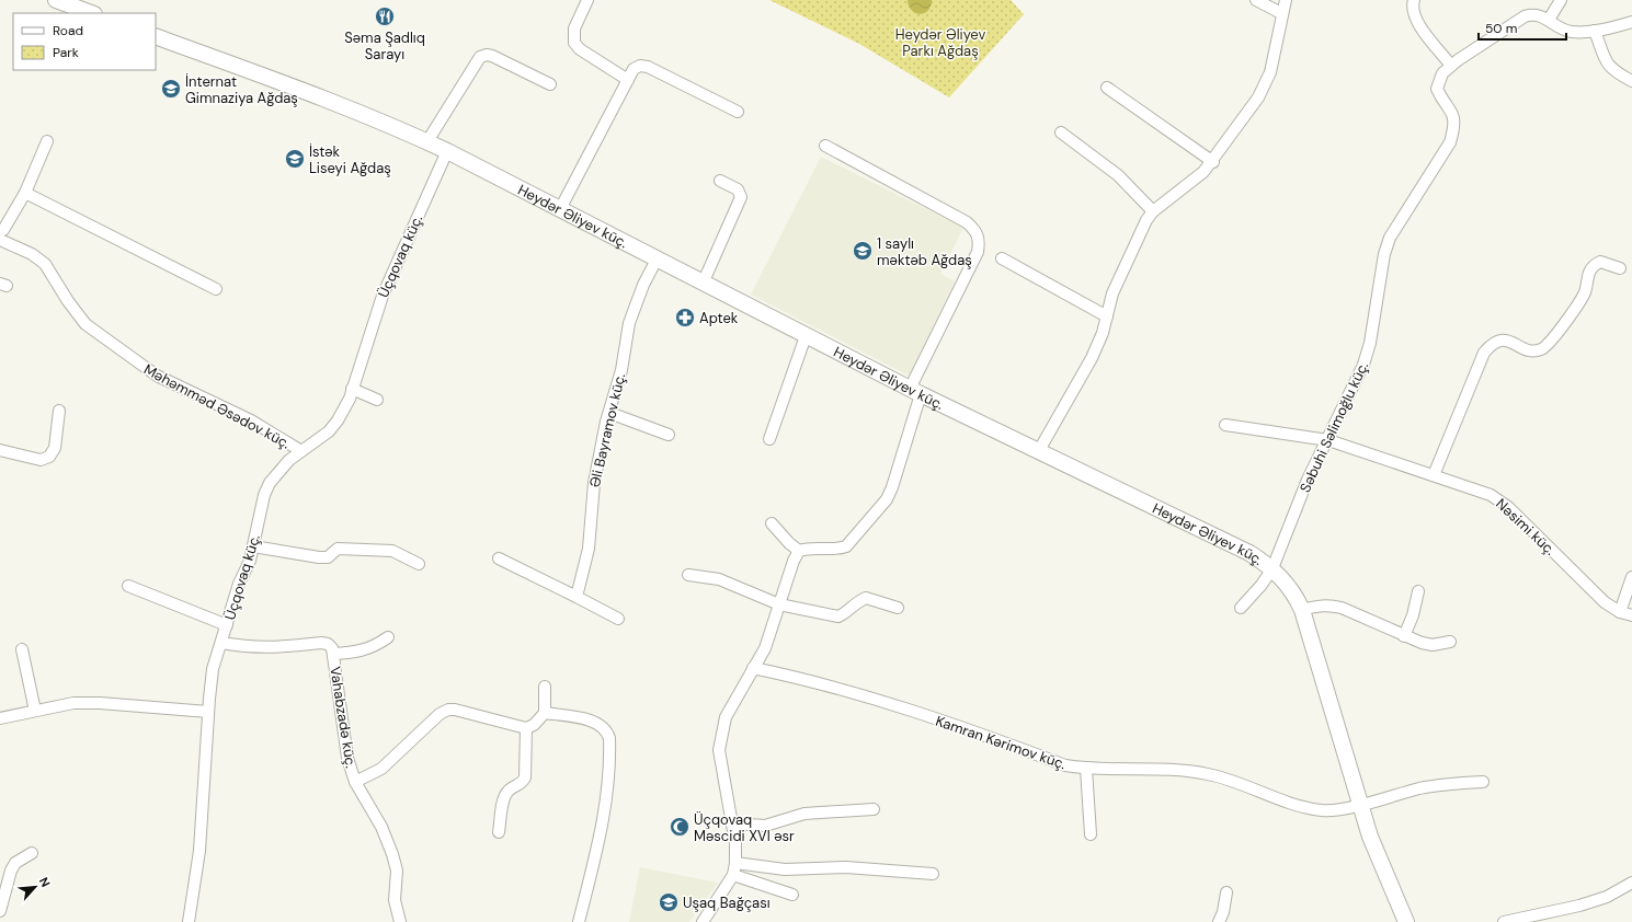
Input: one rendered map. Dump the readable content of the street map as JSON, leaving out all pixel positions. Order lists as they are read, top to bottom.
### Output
{
  "streets": {
    "main road": ["Heydər Əliyev küç."],
    "street": [
      "Üçqovaq küç.",
      "Məhəmməd Əsədov küç.",
      "Səbuhi Səlimoğlu küç.",
      "Əli Bayramov küç.",
      "Nəsimi küç.",
      "Vahabzadə küç.",
      "Kamran Kərimov küç."
    ]
  },
  "crossings": [
    ["Heydər Əliyev küç.", "Üçqovaq küç."],
    ["Heydər Əliyev küç.", "Səbuhi Səlimoğlu küç."],
    ["Heydər Əliyev küç.", "Əli Bayramov küç."],
    ["Heydər Əliyev küç.", "Kamran Kərimov küç."],
    ["Üçqovaq küç.", "Məhəmməd Əsədov küç."],
    ["Üçqovaq küç.", "Vahabzadə küç."],
    ["Səbuhi Səlimoğlu küç.", "Nəsimi küç."]
  ],
  "parks": ["Heydər Əliyev Parkı Ağdaş"],
  "places": {
    "restaurant": ["Səma Şadlıq Sarayı"],
    "school or university": [
      "İnternat Gimnaziya Ağdaş",
      "İstək Liseyi Ağdaş",
      "1 saylı məktəb Ağdaş",
      "Uşaq Bağçası"
    ],
    "pharmacy": ["Aptek"],
    "mosque": ["Üçqovaq Məscidi XVI əsr"]
  },
  "legend": ["Road", "Park"],
  "scale_bar": "50 m",
  "north": "top right"
}
